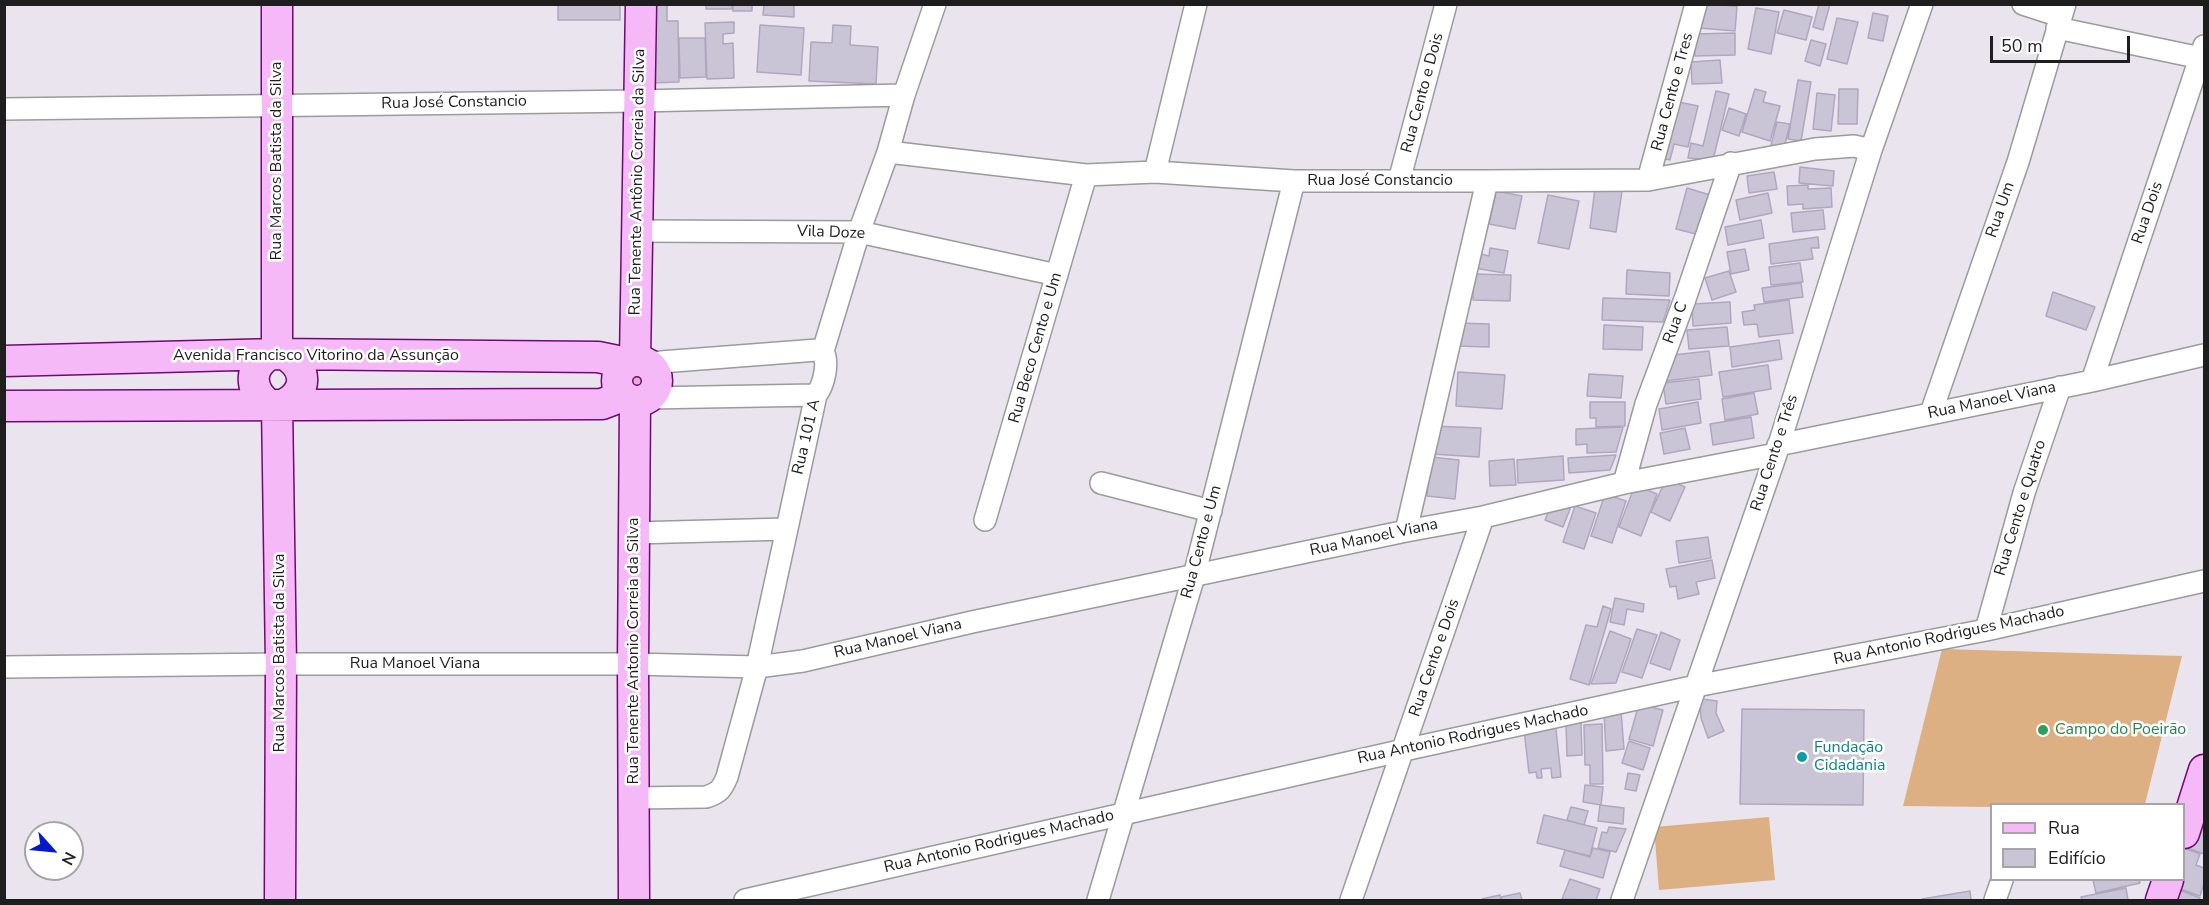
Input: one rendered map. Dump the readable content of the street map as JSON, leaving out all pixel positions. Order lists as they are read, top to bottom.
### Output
{
  "streets": {
    "main road": [
      "Rua Marcos Batista da Silva",
      "Rua Tenente Antônio Correia da Silva",
      "Avenida Francisco Vitorino da Assunção",
      "Rua Tenente Antonio Correia da Silva"
    ],
    "street": [
      "Rua Cento e Tres",
      "Rua Cento e Dois",
      "Rua José Constancio",
      "Rua Um",
      "Rua Dois",
      "Vila Doze",
      "Rua C",
      "Rua Beco Cento e Um",
      "Rua Manoel Viana",
      "Rua 101 A",
      "Rua Cento e Três",
      "Rua Cento e Quatro",
      "Rua Cento e Um",
      "Rua Antonio Rodrigues Machado"
    ]
  },
  "crossings": [
    ["Rua Cento e Tres", "Rua José Constancio"],
    ["Rua Cento e Dois", "Rua José Constancio"],
    ["Rua Cento e Dois", "Rua Manoel Viana"],
    ["Rua Cento e Dois", "Rua Antonio Rodrigues Machado"],
    ["Rua José Constancio", "Rua Marcos Batista da Silva"],
    ["Rua José Constancio", "Rua Tenente Antônio Correia da Silva"],
    ["Rua José Constancio", "Rua C"],
    ["Rua José Constancio", "Rua Beco Cento e Um"],
    ["Rua José Constancio", "Rua 101 A"],
    ["Rua José Constancio", "Rua Cento e Três"],
    ["Rua José Constancio", "Rua Cento e Um"],
    ["Rua Marcos Batista da Silva", "Avenida Francisco Vitorino da Assunção"],
    ["Rua Marcos Batista da Silva", "Rua Manoel Viana"],
    ["Rua Tenente Antônio Correia da Silva", "Vila Doze"],
    ["Rua Tenente Antônio Correia da Silva", "Avenida Francisco Vitorino da Assunção"],
    ["Rua Tenente Antônio Correia da Silva", "Rua Tenente Antonio Correia da Silva"],
    ["Rua Um", "Rua Manoel Viana"],
    ["Rua Dois", "Rua Manoel Viana"],
    ["Vila Doze", "Rua Beco Cento e Um"],
    ["Vila Doze", "Rua 101 A"],
    ["Rua C", "Rua Manoel Viana"],
    ["Rua Manoel Viana", "Rua 101 A"],
    ["Rua Manoel Viana", "Rua Cento e Três"],
    ["Rua Manoel Viana", "Rua Cento e Quatro"],
    ["Rua Manoel Viana", "Rua Cento e Um"],
    ["Rua Manoel Viana", "Rua Tenente Antonio Correia da Silva"],
    ["Rua 101 A", "Rua Tenente Antonio Correia da Silva"],
    ["Rua Cento e Três", "Rua Antonio Rodrigues Machado"],
    ["Rua Cento e Quatro", "Rua Antonio Rodrigues Machado"],
    ["Rua Cento e Um", "Rua Antonio Rodrigues Machado"]
  ],
  "places": ["Campo do Poeirão", "Fundação Cidadania"],
  "legend": ["Rua", "Edifício"],
  "scale_bar": "50 m",
  "north": "bottom right"
}
